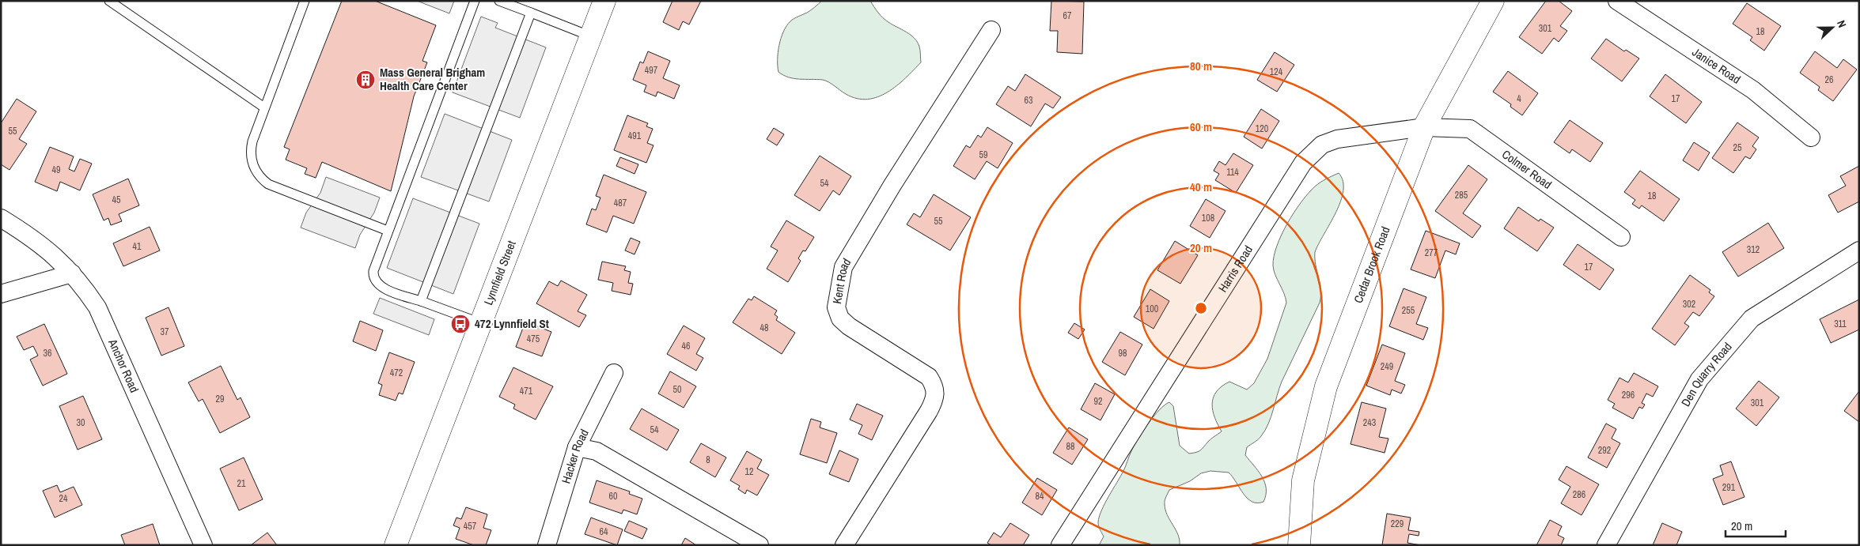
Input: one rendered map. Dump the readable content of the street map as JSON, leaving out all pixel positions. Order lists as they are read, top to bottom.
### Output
{
  "streets": {
    "main road": ["Cedar Brook Road", "Lynnfield Street"],
    "street": [
      "Janice Road",
      "Colmer Road",
      "Harris Road",
      "Kent Road",
      "Anchor Road",
      "Den Quarry Road",
      "Hacker Road"
    ]
  },
  "crossings": [
    ["Colmer Road", "Cedar Brook Road"],
    ["Colmer Road", "Harris Road"],
    ["Cedar Brook Road", "Harris Road"]
  ],
  "places": {
    "building": ["Mass General Brigham Health Care Center"],
    "bus stop": ["472 Lynnfield St"]
  },
  "house_numbers": [
    "67",
    "301",
    "18",
    "497",
    "124",
    "26",
    "4",
    "17",
    "63",
    "120",
    "55",
    "491",
    "25",
    "59",
    "49",
    "114",
    "54",
    "285",
    "18",
    "45",
    "487",
    "108",
    "55",
    "41",
    "312",
    "277",
    "17",
    "302",
    "100",
    "255",
    "311",
    "48",
    "37",
    "475",
    "46",
    "36",
    "98",
    "249",
    "472",
    "50",
    "471",
    "296",
    "29",
    "92",
    "301",
    "30",
    "243",
    "54",
    "88",
    "292",
    "8",
    "12",
    "21",
    "291",
    "286",
    "60",
    "84",
    "24",
    "229",
    "457",
    "64"
  ],
  "scale_bar": "20 m",
  "north": "right",
  "rings": [
    "80 m",
    "60 m",
    "40 m",
    "20 m"
  ]
}
